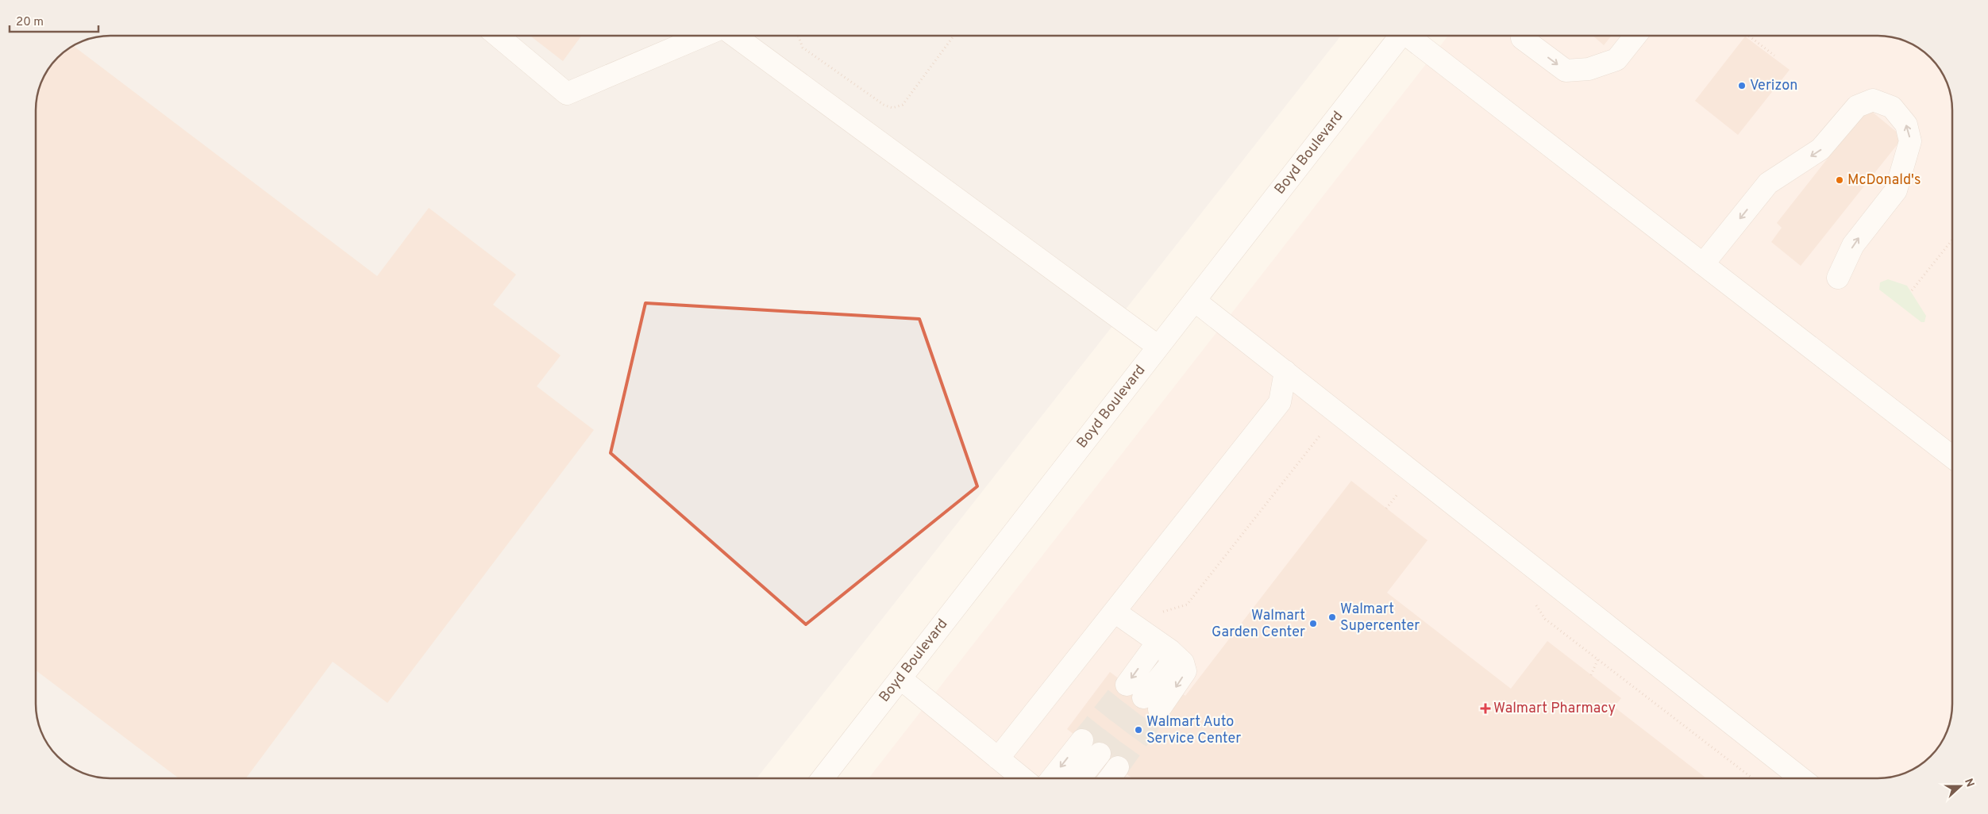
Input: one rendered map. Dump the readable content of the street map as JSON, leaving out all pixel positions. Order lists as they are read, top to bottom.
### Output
{
  "streets": {
    "street": ["Boyd Boulevard"]
  },
  "places": {
    "other": [
      "Verizon",
      "McDonald's",
      "Walmart Supercenter",
      "Walmart Garden Center",
      "Walmart Auto Service Center"
    ],
    "health": ["Walmart Pharmacy"]
  },
  "scale_bar": "20 m",
  "north": "right"
}
